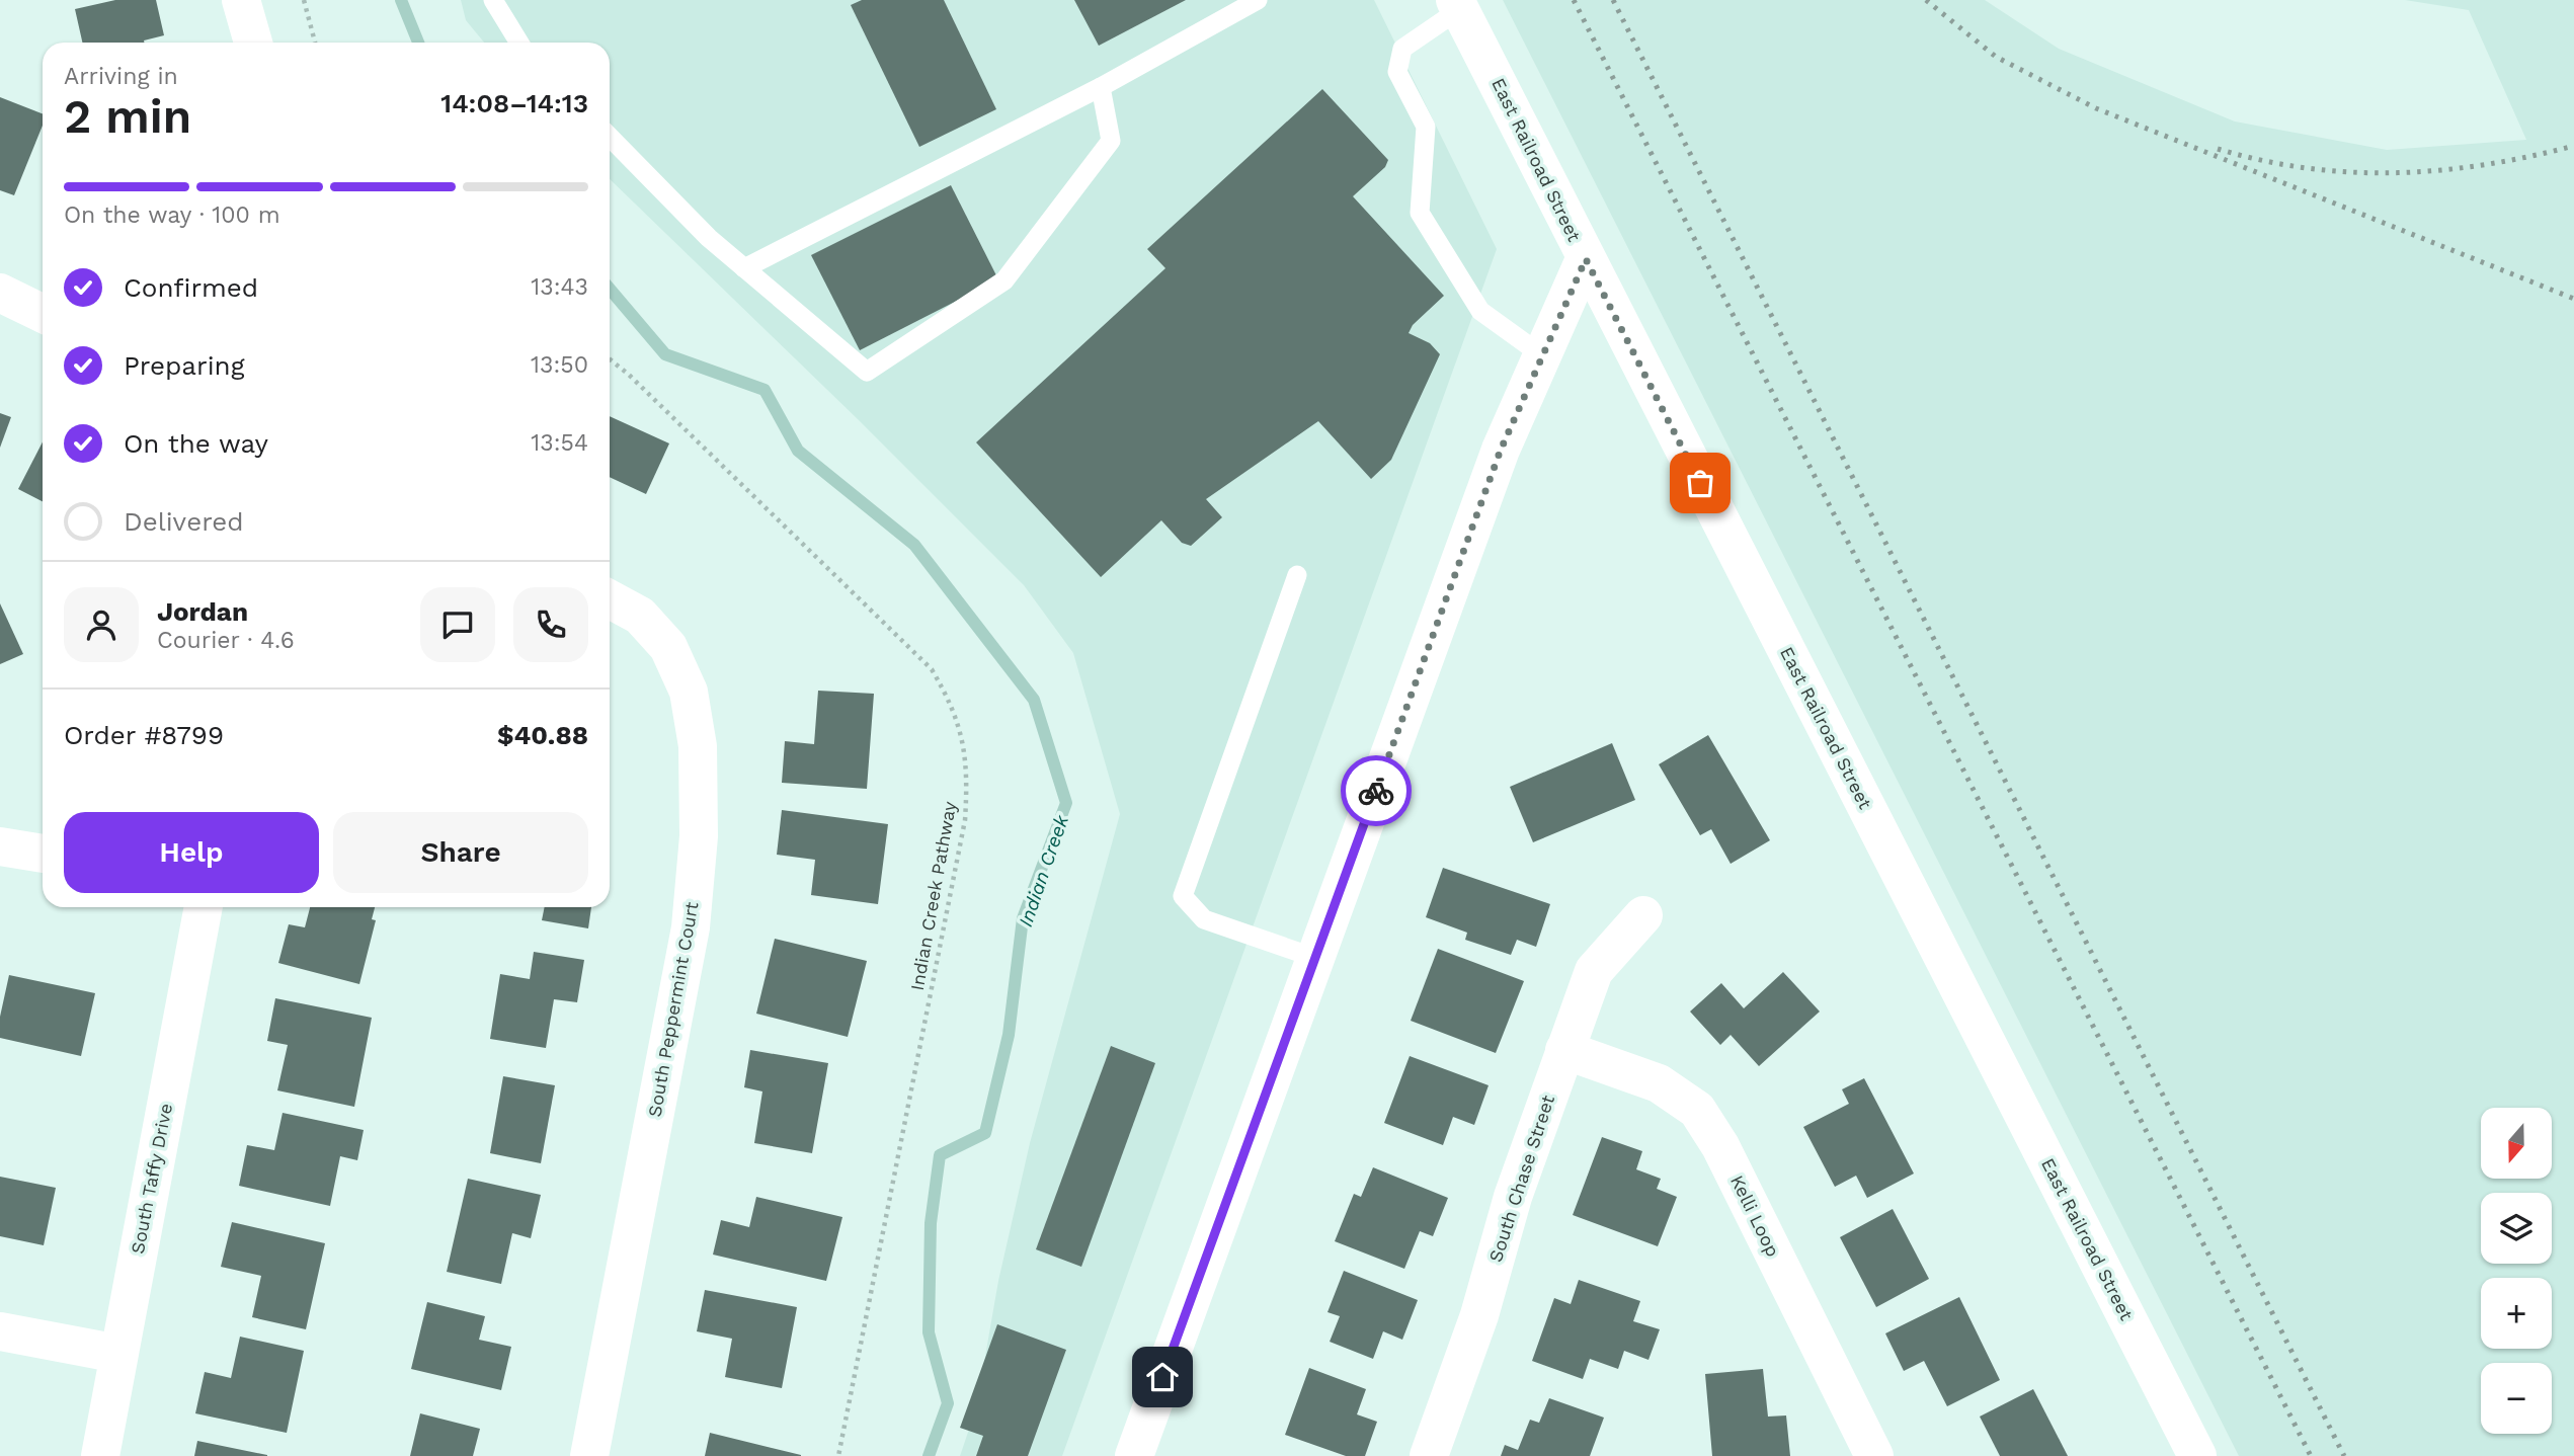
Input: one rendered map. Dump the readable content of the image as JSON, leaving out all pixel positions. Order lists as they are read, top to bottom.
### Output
{
  "streets": {
    "street": [
      "East Railroad Street",
      "South Peppermint Court",
      "South Taffy Drive",
      "South Chase Street",
      "Kelli Loop"
    ],
    "path": ["Indian Creek Pathway"]
  },
  "crossings": [
    ["South Chase Street", "Kelli Loop"]
  ],
  "water": ["Indian Creek"],
  "north": "bottom",
  "page": {
    "heading": ["2 min", "Arriving in", "14:08–14:13"],
    "panel": [
      "Jordan",
      "Courier · 4.6",
      "Order #8799",
      "$40.88"
    ],
    "bar": "On the way · 100 m",
    "list": [
      ["Confirmed", "13:43"],
      ["Preparing", "13:50"],
      ["On the way", "13:54"],
      "Delivered"
    ],
    "buttons": ["Help", "Share"],
    "map_buttons": ["+", "−"]
  }
}
